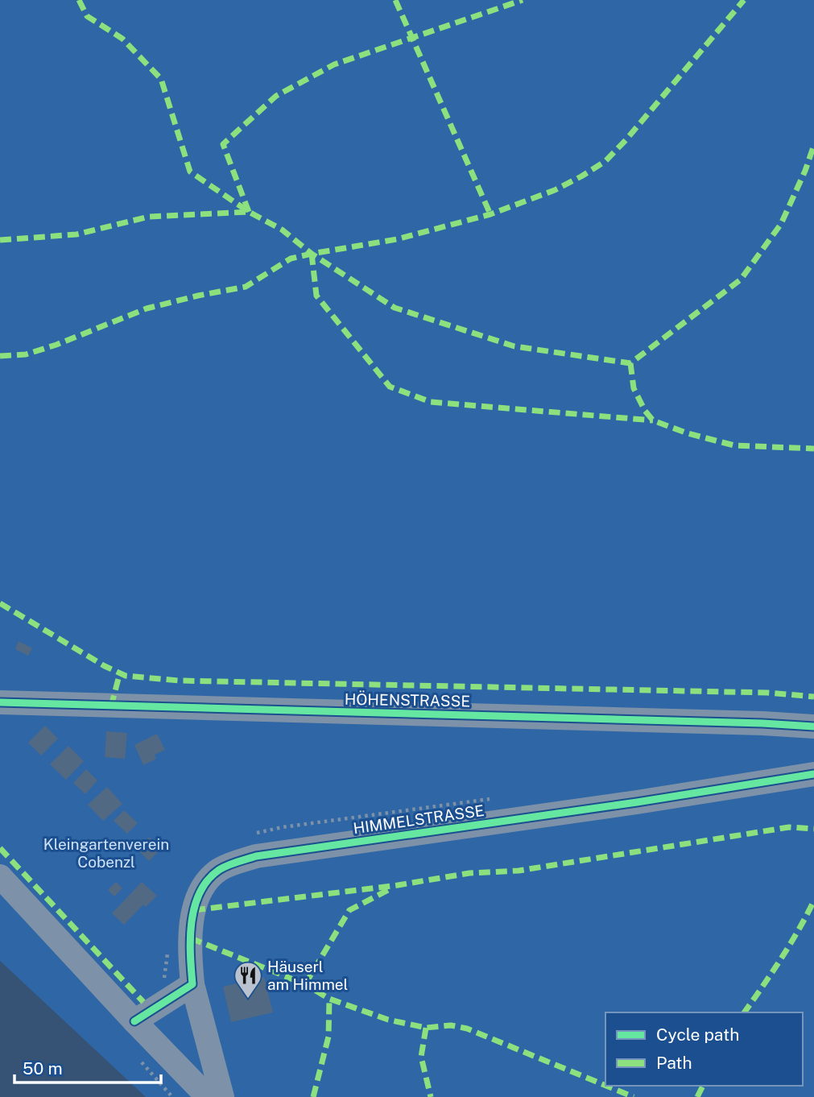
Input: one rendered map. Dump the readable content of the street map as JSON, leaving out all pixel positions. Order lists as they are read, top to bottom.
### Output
{
  "streets": {
    "street": ["HÖHENSTRASSE", "HIMMELSTRASSE"]
  },
  "parks": ["Kleingartenverein Cobenzl"],
  "places": {
    "restaurant": ["Häuserl am Himmel"]
  },
  "legend": ["Cycle path", "Path"],
  "scale_bar": "50 m"
}
